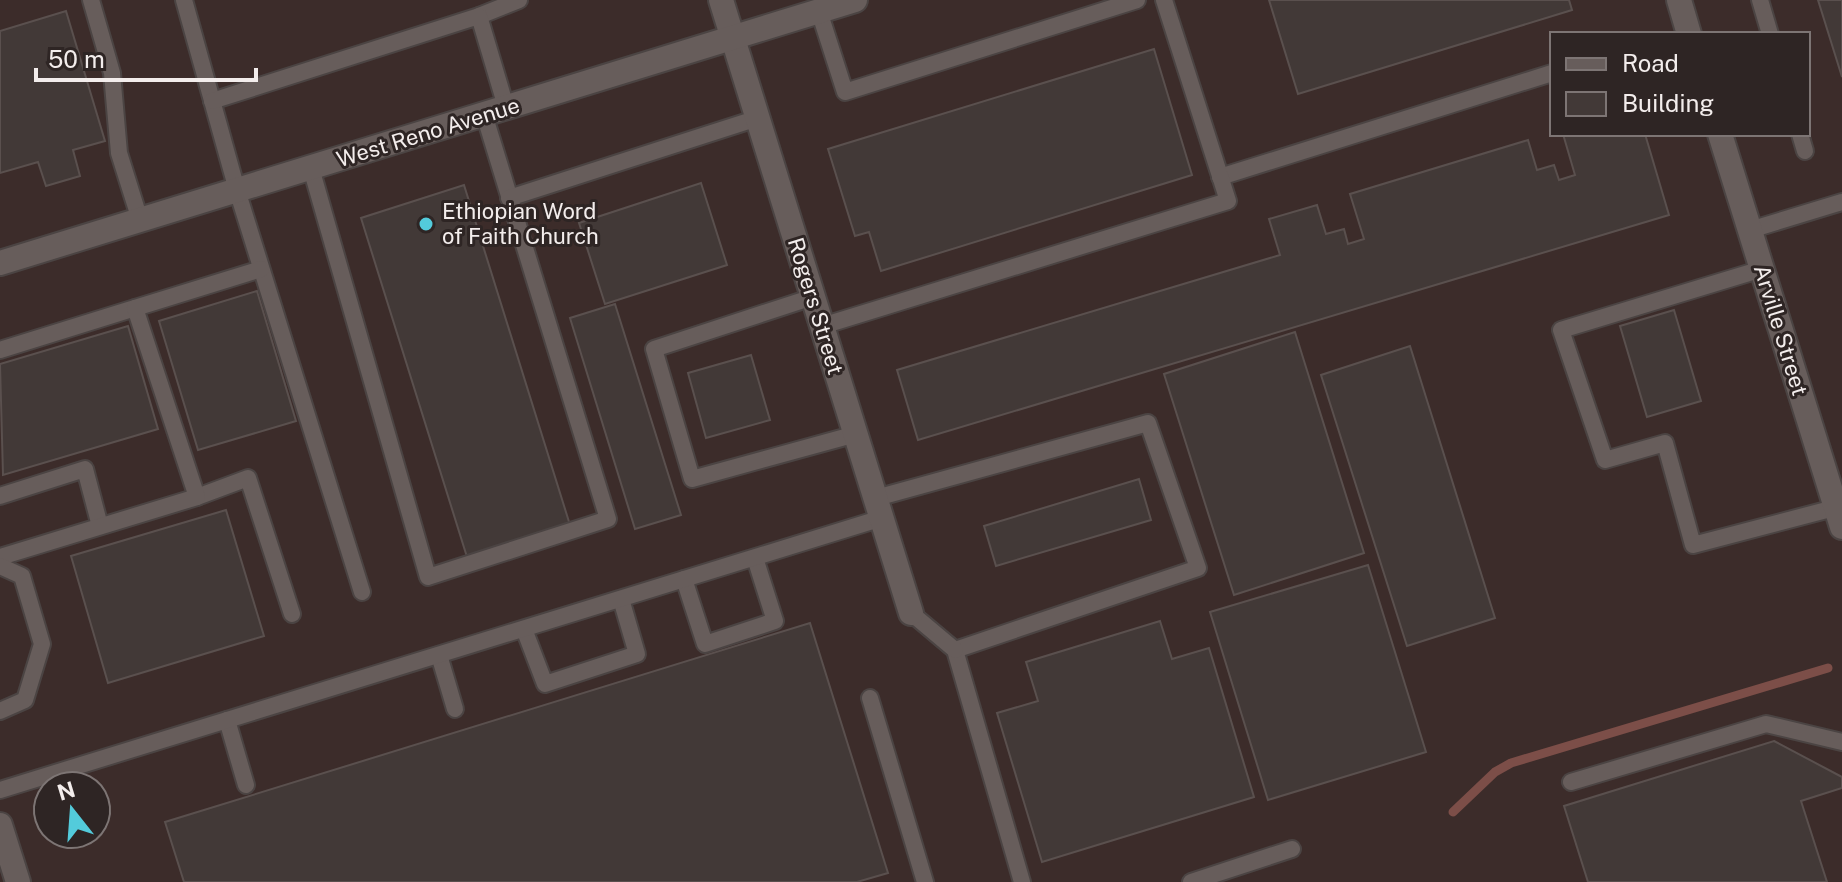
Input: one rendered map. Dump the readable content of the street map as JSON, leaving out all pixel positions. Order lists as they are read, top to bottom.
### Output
{
  "streets": {
    "street": ["West Reno Avenue", "Rogers Street", "Arville Street"]
  },
  "crossings": [
    ["West Reno Avenue", "Rogers Street"]
  ],
  "places": ["Ethiopian Word of Faith Church"],
  "legend": ["Road", "Building"],
  "scale_bar": "50 m",
  "north": "top"
}
